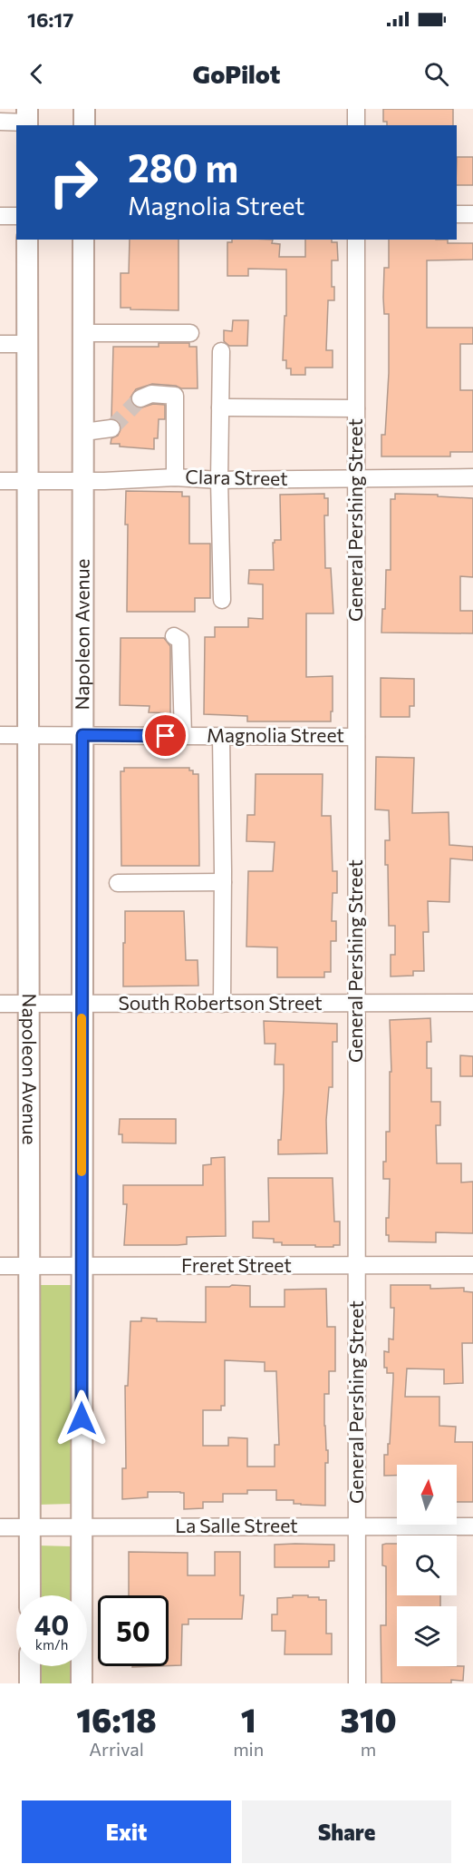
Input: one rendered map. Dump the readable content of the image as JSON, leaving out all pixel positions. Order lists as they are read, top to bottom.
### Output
{
  "streets": {
    "main road": ["Napoleon Avenue"],
    "street": [
      "Clara Street",
      "General Pershing Street",
      "Magnolia Street",
      "South Robertson Street",
      "Freret Street",
      "La Salle Street"
    ]
  },
  "crossings": [
    ["Clara Street", "General Pershing Street"],
    ["Clara Street", "Napoleon Avenue"],
    ["General Pershing Street", "Magnolia Street"],
    ["General Pershing Street", "South Robertson Street"],
    ["General Pershing Street", "Freret Street"],
    ["General Pershing Street", "La Salle Street"],
    ["Napoleon Avenue", "Magnolia Street"],
    ["Napoleon Avenue", "South Robertson Street"],
    ["Napoleon Avenue", "Freret Street"],
    ["Napoleon Avenue", "La Salle Street"]
  ],
  "north": "top",
  "page": {
    "status": "16:17",
    "header": "GoPilot",
    "turn": ["280 m", "Magnolia Street"],
    "speed": "40 km/h",
    "limit": "50",
    "eta": [
      "16:18",
      "Arrival",
      "1",
      "min",
      "310",
      "m"
    ],
    "buttons": ["Exit", "Share"]
  }
}
